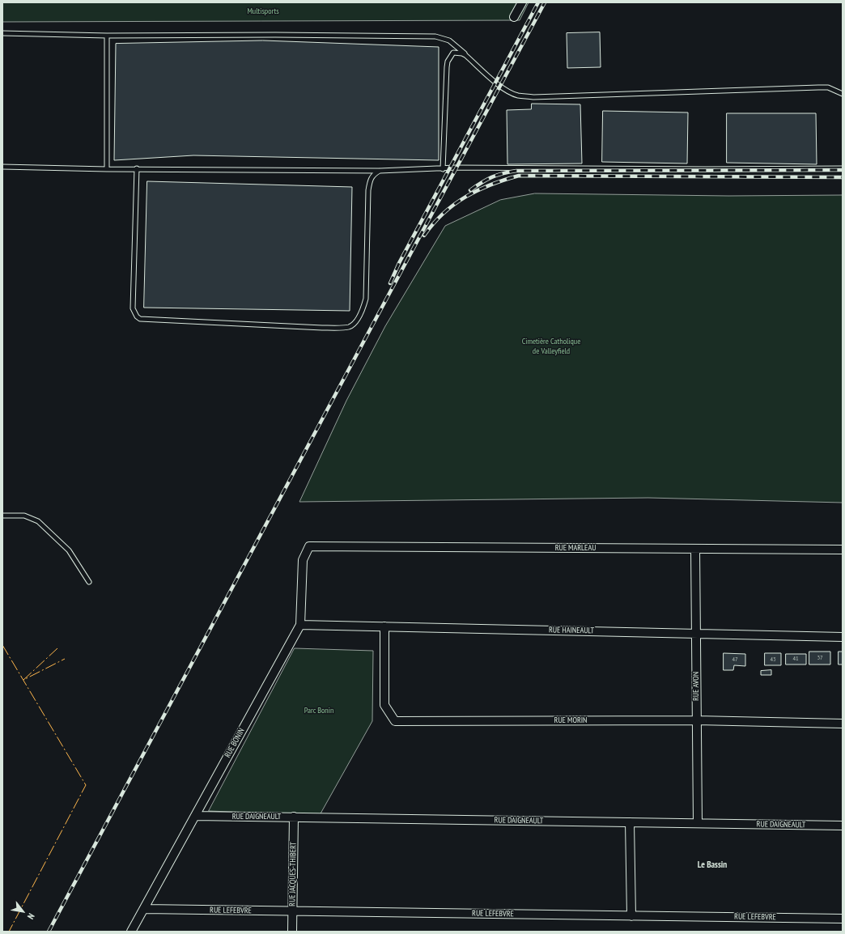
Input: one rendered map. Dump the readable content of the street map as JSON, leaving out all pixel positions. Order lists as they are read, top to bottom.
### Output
{
  "streets": {
    "street": [
      "RUE MARLEAU",
      "RUE HAINEAULT",
      "RUE AVON",
      "RUE MORIN",
      "RUE BONIN",
      "RUE DAIGNEAULT",
      "RUE JACQUES-THIBERT",
      "RUE LEFEBVRE"
    ]
  },
  "crossings": [
    ["RUE MARLEAU", "RUE AVON"],
    ["RUE MARLEAU", "RUE BONIN"],
    ["RUE HAINEAULT", "RUE AVON"],
    ["RUE HAINEAULT", "RUE MORIN"],
    ["RUE HAINEAULT", "RUE BONIN"],
    ["RUE AVON", "RUE MORIN"],
    ["RUE AVON", "RUE DAIGNEAULT"],
    ["RUE BONIN", "RUE DAIGNEAULT"],
    ["RUE BONIN", "RUE LEFEBVRE"],
    ["RUE DAIGNEAULT", "RUE JACQUES-THIBERT"],
    ["RUE JACQUES-THIBERT", "RUE LEFEBVRE"]
  ],
  "districts": ["Le Bassin"],
  "parks": ["Multisports", "Cimetière Catholique de Valleyfield", "Parc Bonin"],
  "house_numbers": [
    "37",
    "41",
    "47",
    "43"
  ],
  "north": "bottom right"
}
